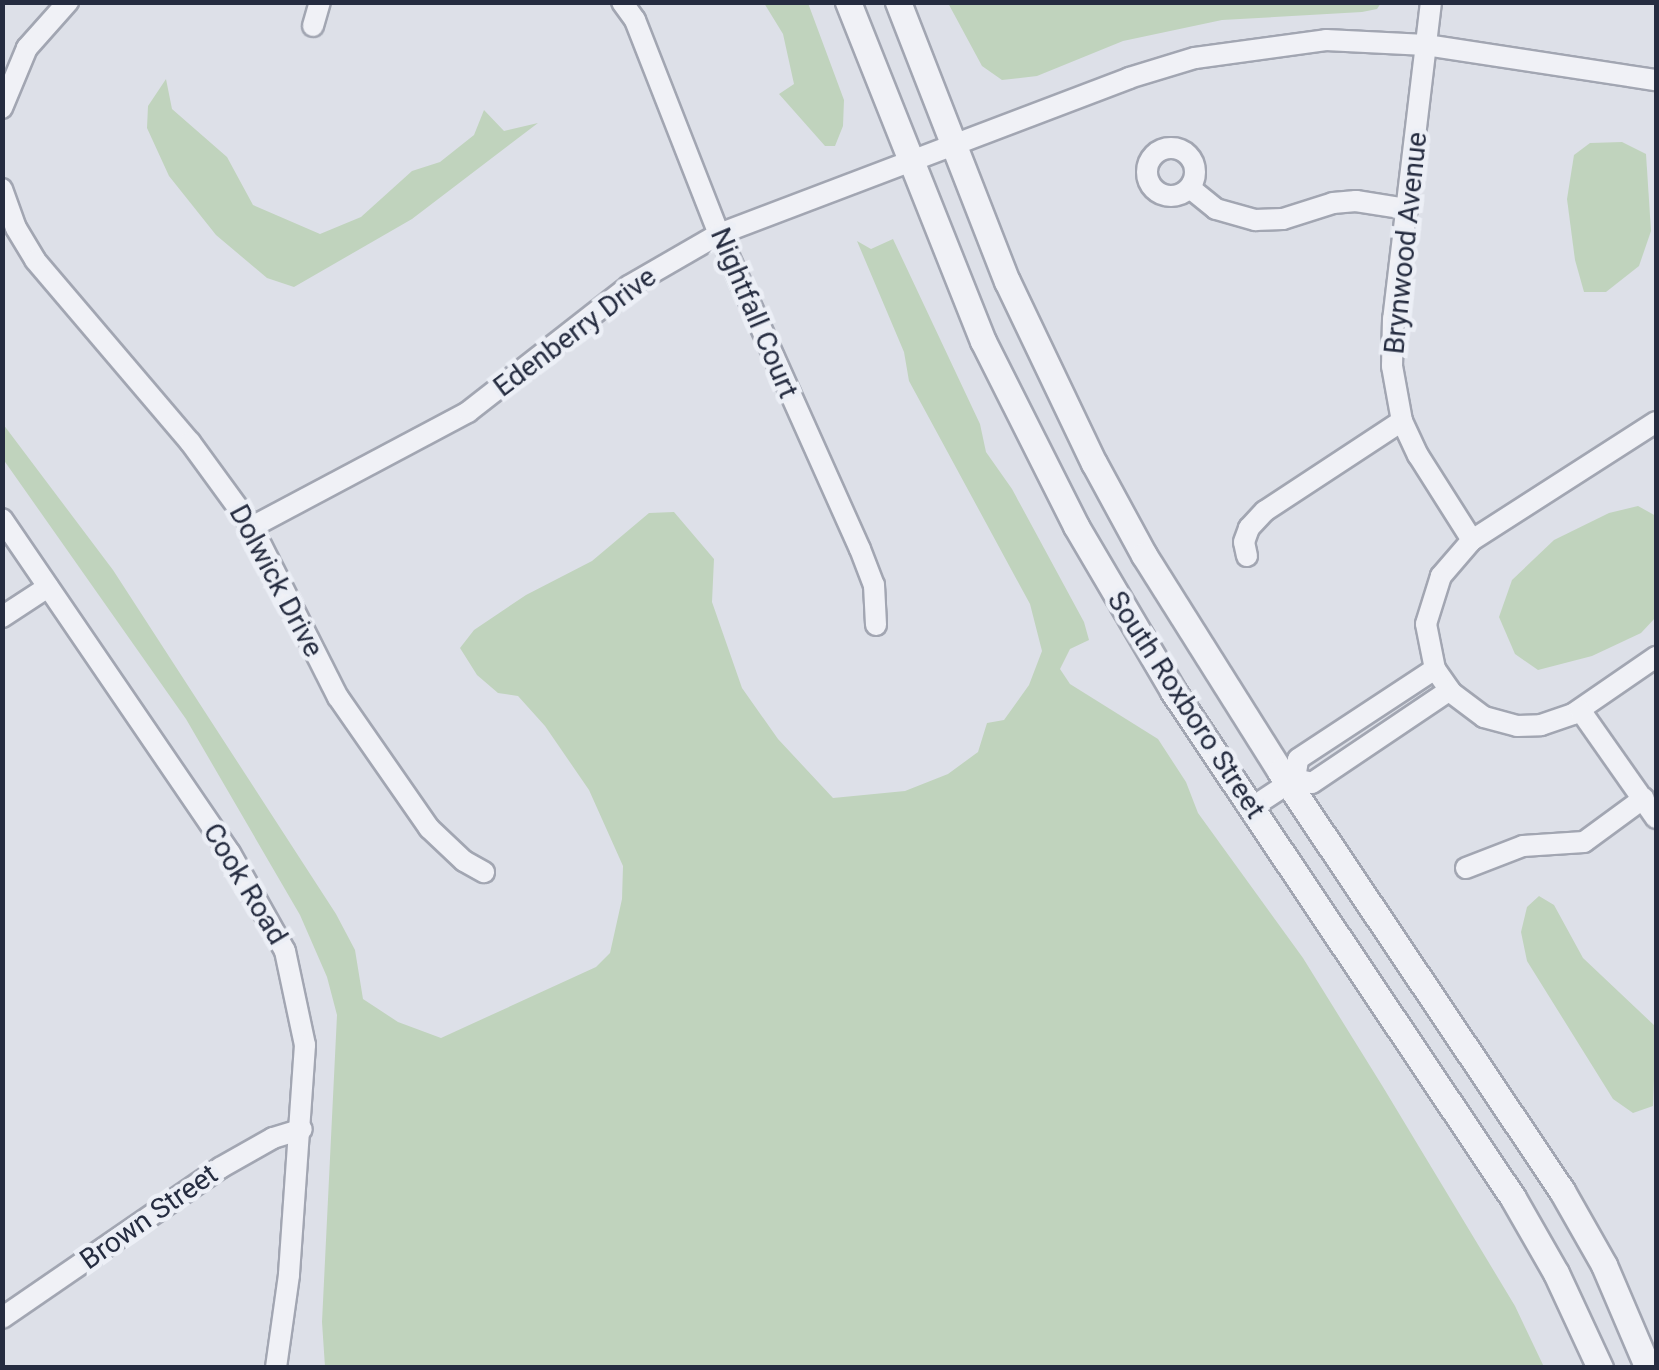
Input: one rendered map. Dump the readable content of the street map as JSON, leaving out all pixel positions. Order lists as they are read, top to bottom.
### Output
{
  "streets": {
    "street": [
      "Brynwood Avenue",
      "Nightfall Court",
      "Edenberry Drive",
      "Dolwick Drive",
      "South Roxboro Street",
      "Cook Road",
      "Brown Street"
    ]
  },
  "crossings": [
    ["Brynwood Avenue", "Edenberry Drive"],
    ["Nightfall Court", "Edenberry Drive"],
    ["Edenberry Drive", "Dolwick Drive"],
    ["Edenberry Drive", "South Roxboro Street"],
    ["Cook Road", "Brown Street"]
  ]
}
